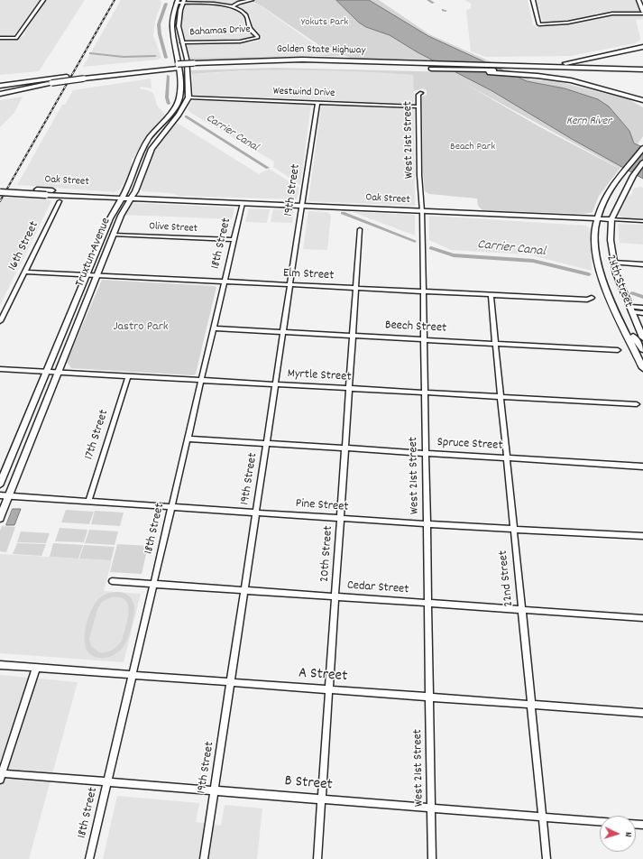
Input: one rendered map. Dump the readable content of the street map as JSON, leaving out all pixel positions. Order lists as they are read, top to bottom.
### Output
{
  "streets": {
    "highway": ["Golden State Highway"],
    "main road": ["Oak Street", "Truxtun Avenue", "24th Street"],
    "street": [
      "Bahamas Drive",
      "Westwind Drive",
      "West 21st Street",
      "19th Street",
      "Olive Street",
      "18th Street",
      "16th Street",
      "Elm Street",
      "Beech Street",
      "Myrtle Street",
      "17th Street",
      "Spruce Street",
      "Pine Street",
      "20th Street",
      "22nd Street",
      "Cedar Street",
      "A Street",
      "B Street"
    ]
  },
  "crossings": [
    ["Bahamas Drive", "Truxtun Avenue"],
    ["Westwind Drive", "West 21st Street"],
    ["Westwind Drive", "19th Street"],
    ["Westwind Drive", "Truxtun Avenue"],
    ["West 21st Street", "Oak Street"],
    ["West 21st Street", "Elm Street"],
    ["West 21st Street", "Beech Street"],
    ["West 21st Street", "Myrtle Street"],
    ["West 21st Street", "Spruce Street"],
    ["West 21st Street", "Pine Street"],
    ["West 21st Street", "Cedar Street"],
    ["West 21st Street", "A Street"],
    ["West 21st Street", "B Street"],
    ["Oak Street", "19th Street"],
    ["Oak Street", "18th Street"],
    ["Oak Street", "Truxtun Avenue"],
    ["Oak Street", "24th Street"],
    ["19th Street", "Elm Street"],
    ["19th Street", "Beech Street"],
    ["19th Street", "Myrtle Street"],
    ["19th Street", "Spruce Street"],
    ["19th Street", "Pine Street"],
    ["19th Street", "Cedar Street"],
    ["19th Street", "A Street"],
    ["19th Street", "B Street"],
    ["Olive Street", "18th Street"],
    ["Olive Street", "Truxtun Avenue"],
    ["18th Street", "Elm Street"],
    ["18th Street", "Beech Street"],
    ["18th Street", "Myrtle Street"],
    ["18th Street", "Spruce Street"],
    ["18th Street", "Pine Street"],
    ["18th Street", "Cedar Street"],
    ["18th Street", "A Street"],
    ["18th Street", "B Street"],
    ["16th Street", "Elm Street"],
    ["Truxtun Avenue", "Elm Street"],
    ["Truxtun Avenue", "Myrtle Street"],
    ["Truxtun Avenue", "Pine Street"],
    ["Elm Street", "20th Street"],
    ["Elm Street", "22nd Street"],
    ["Beech Street", "20th Street"],
    ["Beech Street", "22nd Street"],
    ["Myrtle Street", "17th Street"],
    ["Myrtle Street", "20th Street"],
    ["Myrtle Street", "22nd Street"],
    ["17th Street", "Pine Street"],
    ["Spruce Street", "20th Street"],
    ["Spruce Street", "22nd Street"],
    ["Pine Street", "20th Street"],
    ["Pine Street", "22nd Street"],
    ["20th Street", "Cedar Street"],
    ["20th Street", "A Street"],
    ["20th Street", "B Street"],
    ["22nd Street", "Cedar Street"],
    ["22nd Street", "A Street"],
    ["22nd Street", "B Street"]
  ],
  "water": ["Kern River", "Carrier Canal"],
  "parks": ["Yokuts Park", "Beach Park", "Jastro Park"],
  "north": "right"
}
